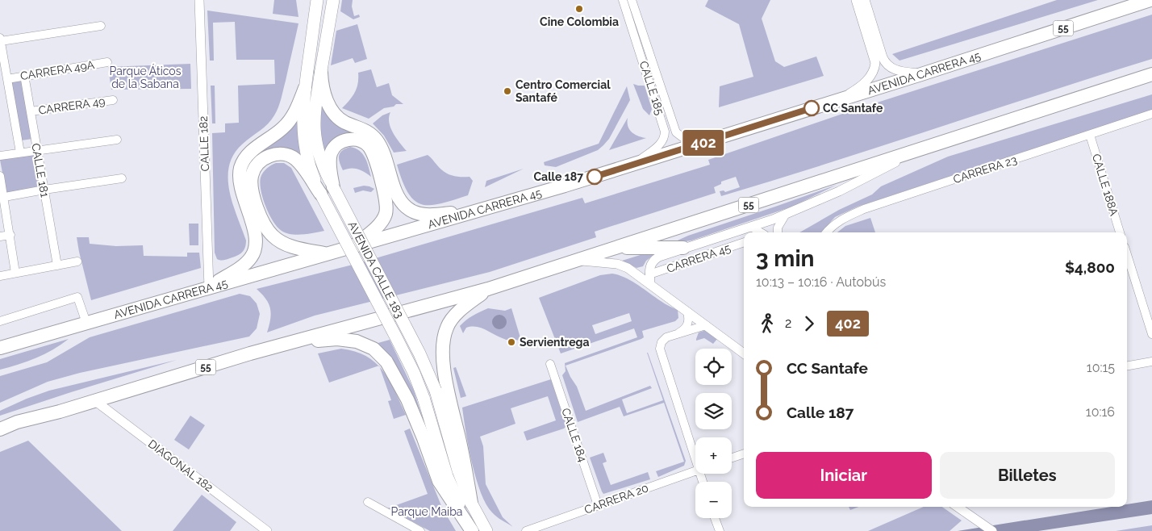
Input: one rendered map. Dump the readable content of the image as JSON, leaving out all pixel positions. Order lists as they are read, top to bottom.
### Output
{
  "streets": {
    "highway": ["55", "AVENIDA CARRERA 45"],
    "main road": ["AVENIDA CALLE 183"],
    "street": [
      "CARRERA 49A",
      "CALLE 185",
      "CARRERA 49",
      "CALLE 182",
      "CARRERA 23",
      "CALLE 181",
      "CALLE 188A",
      "CARRERA 45",
      "CALLE 184",
      "DIAGONAL 182",
      "CARRERA 20"
    ]
  },
  "crossings": [
    ["55", "DIAGONAL 182"],
    ["CARRERA 49A", "CALLE 181"],
    ["AVENIDA CARRERA 45", "CALLE 185"],
    ["AVENIDA CARRERA 45", "CALLE 182"],
    ["CARRERA 49", "CALLE 181"],
    ["CARRERA 23", "CALLE 188A"],
    ["CALLE 184", "CARRERA 20"]
  ],
  "parks": ["Parque Áticos de la Sabana", "Parque Maiba"],
  "places": [
    "Cine Colombia",
    "Centro Comercial Santafé",
    "CC Santafe",
    "Calle 187",
    "Servientrega"
  ],
  "lines": ["bus line 402"],
  "page": {
    "on_map": "402",
    "heading": ["3 min", "10:13 – 10:16 · Autobús", "$4,800"],
    "legs": ["2", "402"],
    "list": [
      {
        "name": "CC Santafe",
        "value": "10:15"
      },
      {
        "name": "Calle 187",
        "value": "10:16"
      }
    ],
    "map_buttons": ["+", "−"],
    "buttons": ["Iniciar", "Billetes"]
  }
}
